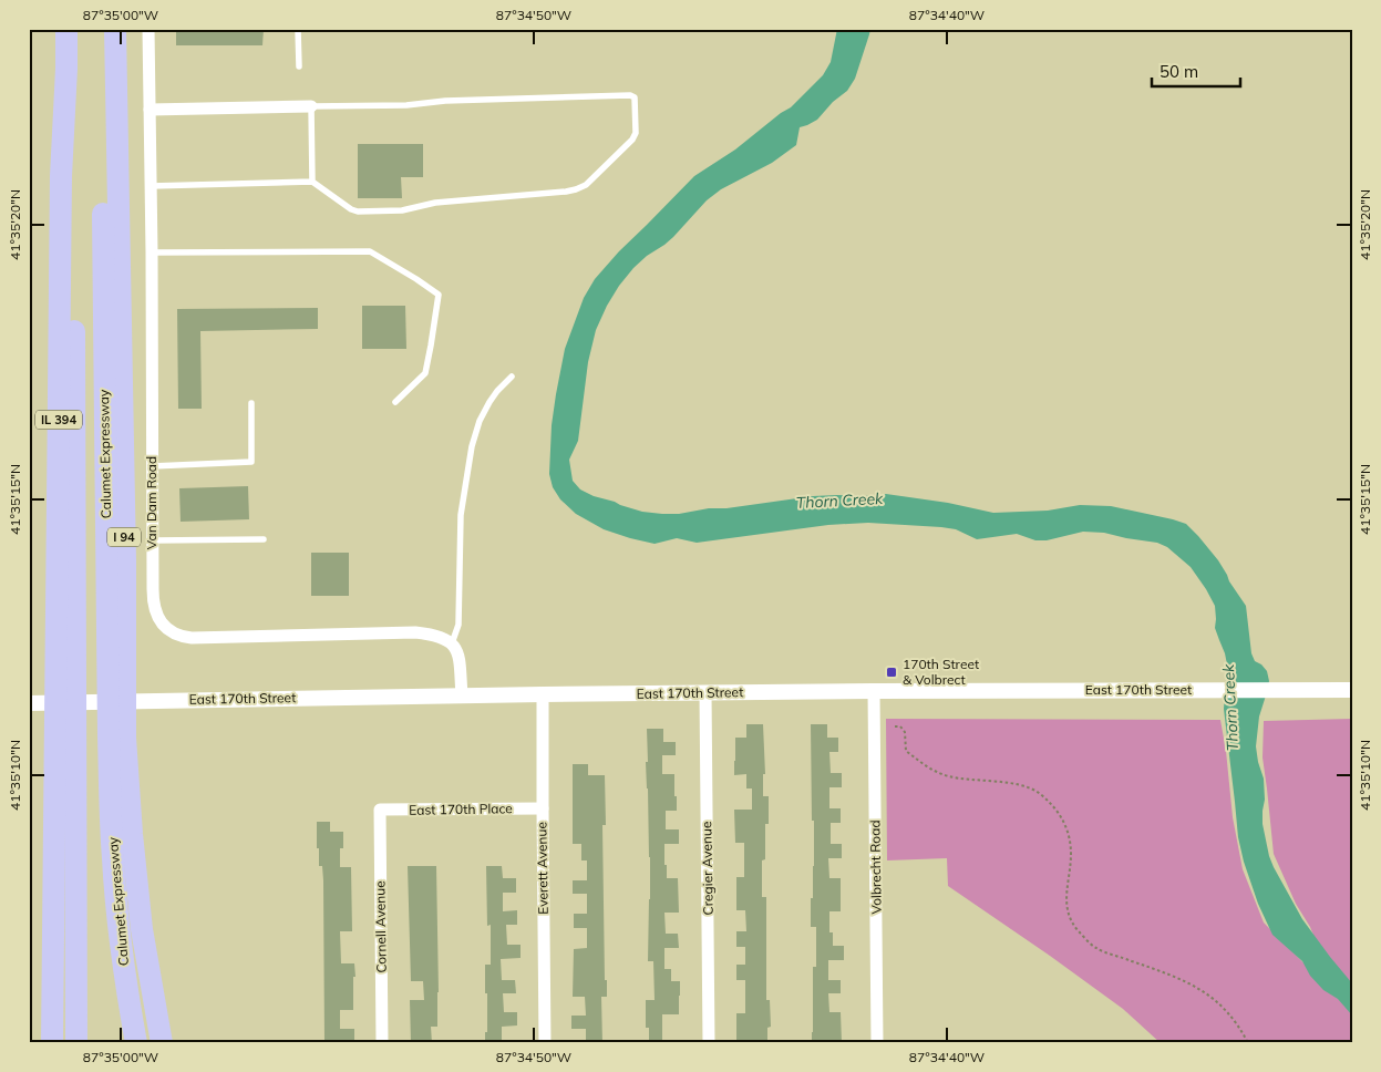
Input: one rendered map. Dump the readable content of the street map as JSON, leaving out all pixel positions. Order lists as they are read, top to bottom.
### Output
{
  "streets": {
    "highway": ["IL 394", "Calumet Expressway", "I 94"],
    "street": [
      "Van Dam Road",
      "East 170th Street",
      "East 170th Place",
      "Volbrecht Road",
      "Everett Avenue",
      "Cregier Avenue",
      "Cornell Avenue"
    ]
  },
  "crossings": [
    ["East 170th Street", "Volbrecht Road"],
    ["East 170th Street", "Everett Avenue"],
    ["East 170th Street", "Cregier Avenue"],
    ["East 170th Place", "Everett Avenue"],
    ["East 170th Place", "Cornell Avenue"]
  ],
  "water": ["Thorn Creek"],
  "places": {
    "transit": ["170th Street & Volbrect"]
  },
  "scale_bar": "50 m",
  "coordinates": [
    "87°35'00\"W",
    "87°34'50\"W",
    "87°34'40\"W",
    "41°35'20\"N",
    "41°35'15\"N",
    "41°35'10\"N"
  ]
}
